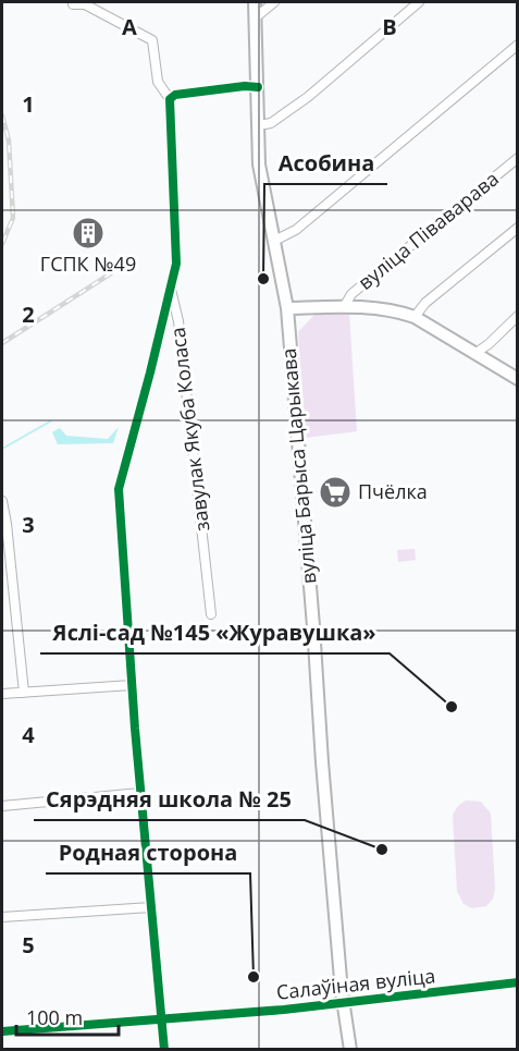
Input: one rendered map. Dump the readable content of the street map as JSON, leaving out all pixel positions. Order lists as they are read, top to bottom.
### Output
{
  "streets": {
    "main road": ["вуліца Барыса Царыкава"],
    "street": ["вуліца Піваварава", "завулак Якуба Коласа", "Салаўіная вуліца"]
  },
  "crossings": [
    ["вуліца Барыса Царыкава", "Салаўіная вуліца"]
  ],
  "places": {
    "building": ["ГСПК №49"],
    "other": [
      "Асобина",
      "Яслі-сад №145 «Журавушка»",
      "Сярэдняя школа № 25",
      "Родная сторона"
    ],
    "supermarket": ["Пчёлка"]
  },
  "scale_bar": "100 m",
  "grid": {
    "columns": ["A", "B"],
    "rows": [
      "1",
      "2",
      "3",
      "4",
      "5"
    ]
  }
}
